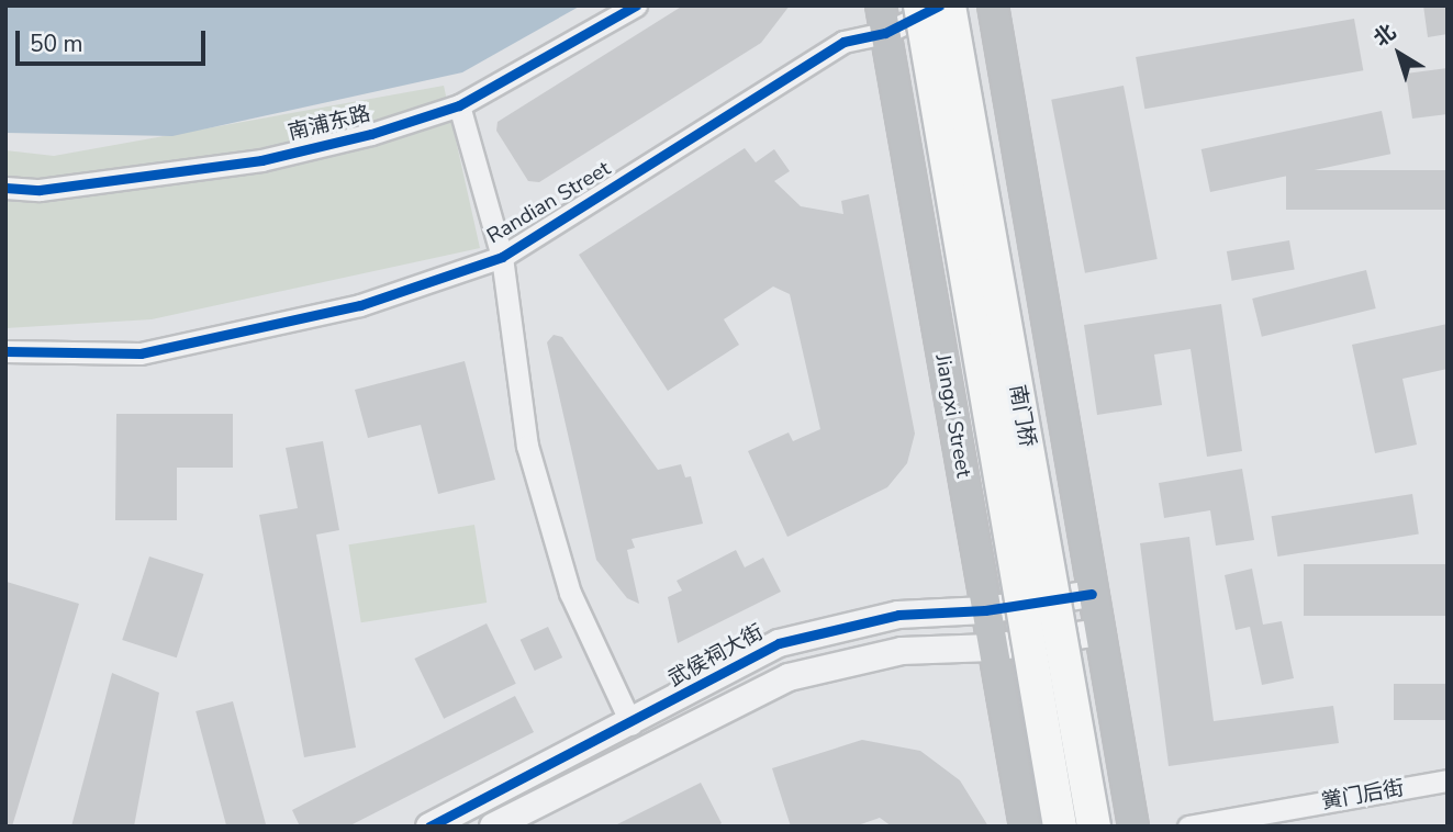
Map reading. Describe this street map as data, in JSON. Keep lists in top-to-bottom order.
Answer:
{
  "streets": {
    "main road": ["Jiangxi Street", "南门桥"],
    "street": [
      "南浦东路",
      "Randian Street",
      "武侯祠大街",
      "黉门后街"
    ]
  },
  "crossings": [
    ["Randian Street", "Jiangxi Street"],
    ["Jiangxi Street", "武侯祠大街"]
  ],
  "scale_bar": "50 m",
  "north": "top left"
}
